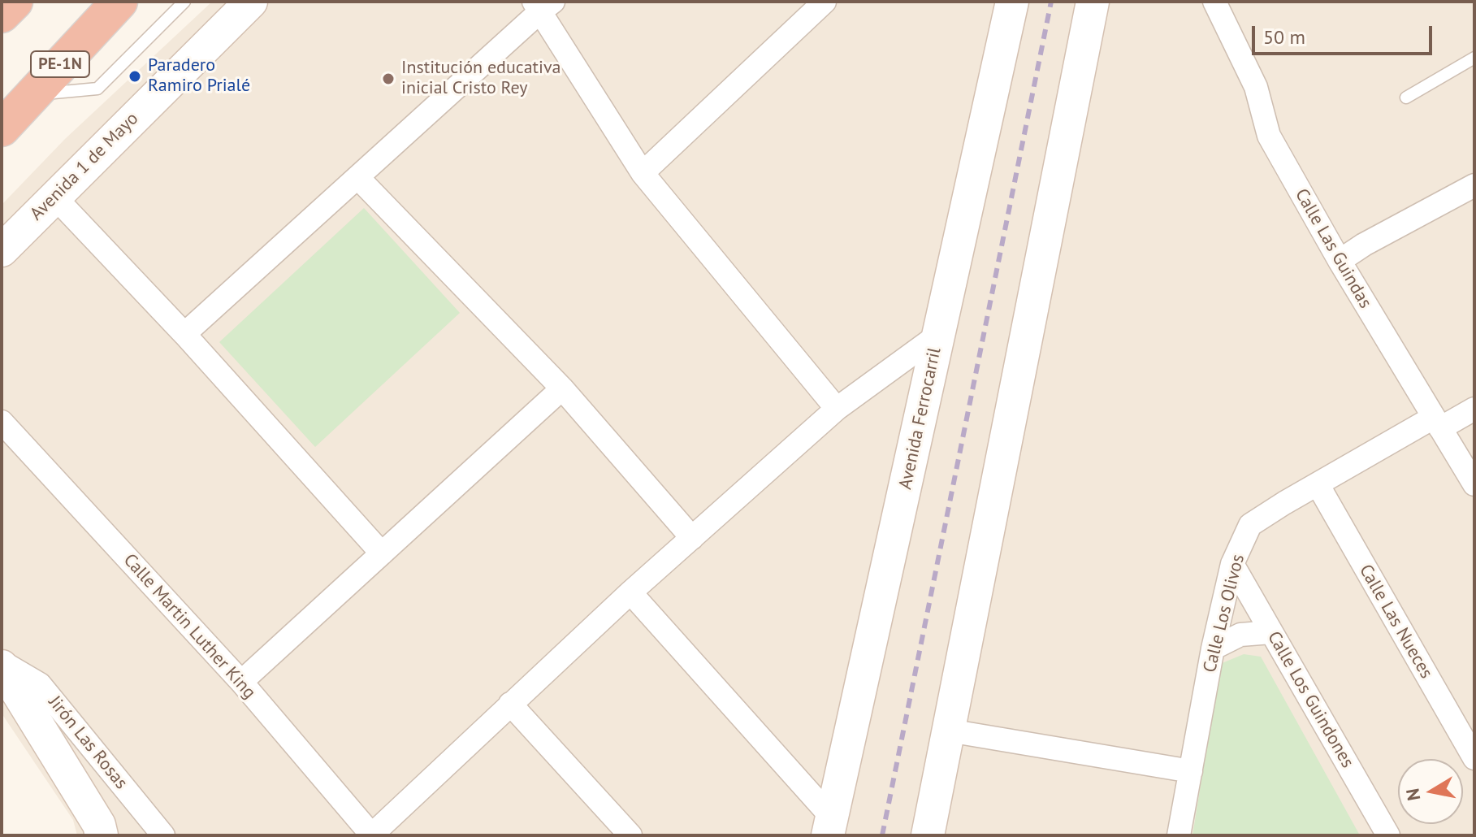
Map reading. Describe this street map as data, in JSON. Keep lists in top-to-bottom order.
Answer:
{
  "streets": {
    "highway": ["PE-1N"],
    "main road": ["Avenida 1 de Mayo", "Avenida Ferrocarril"],
    "street": [
      "Calle Las Guindas",
      "Calle Los Olivos",
      "Calle Las Nueces",
      "Calle Martin Luther King",
      "Calle Los Guindones",
      "Jirón Las Rosas"
    ]
  },
  "crossings": [
    ["Calle Las Guindas", "Calle Los Olivos"],
    ["Calle Los Olivos", "Calle Las Nueces"],
    ["Calle Los Olivos", "Calle Los Guindones"]
  ],
  "places": ["Paradero Ramiro Prialé", "Institución educativa inicial Cristo Rey"],
  "scale_bar": "50 m",
  "north": "left"
}
